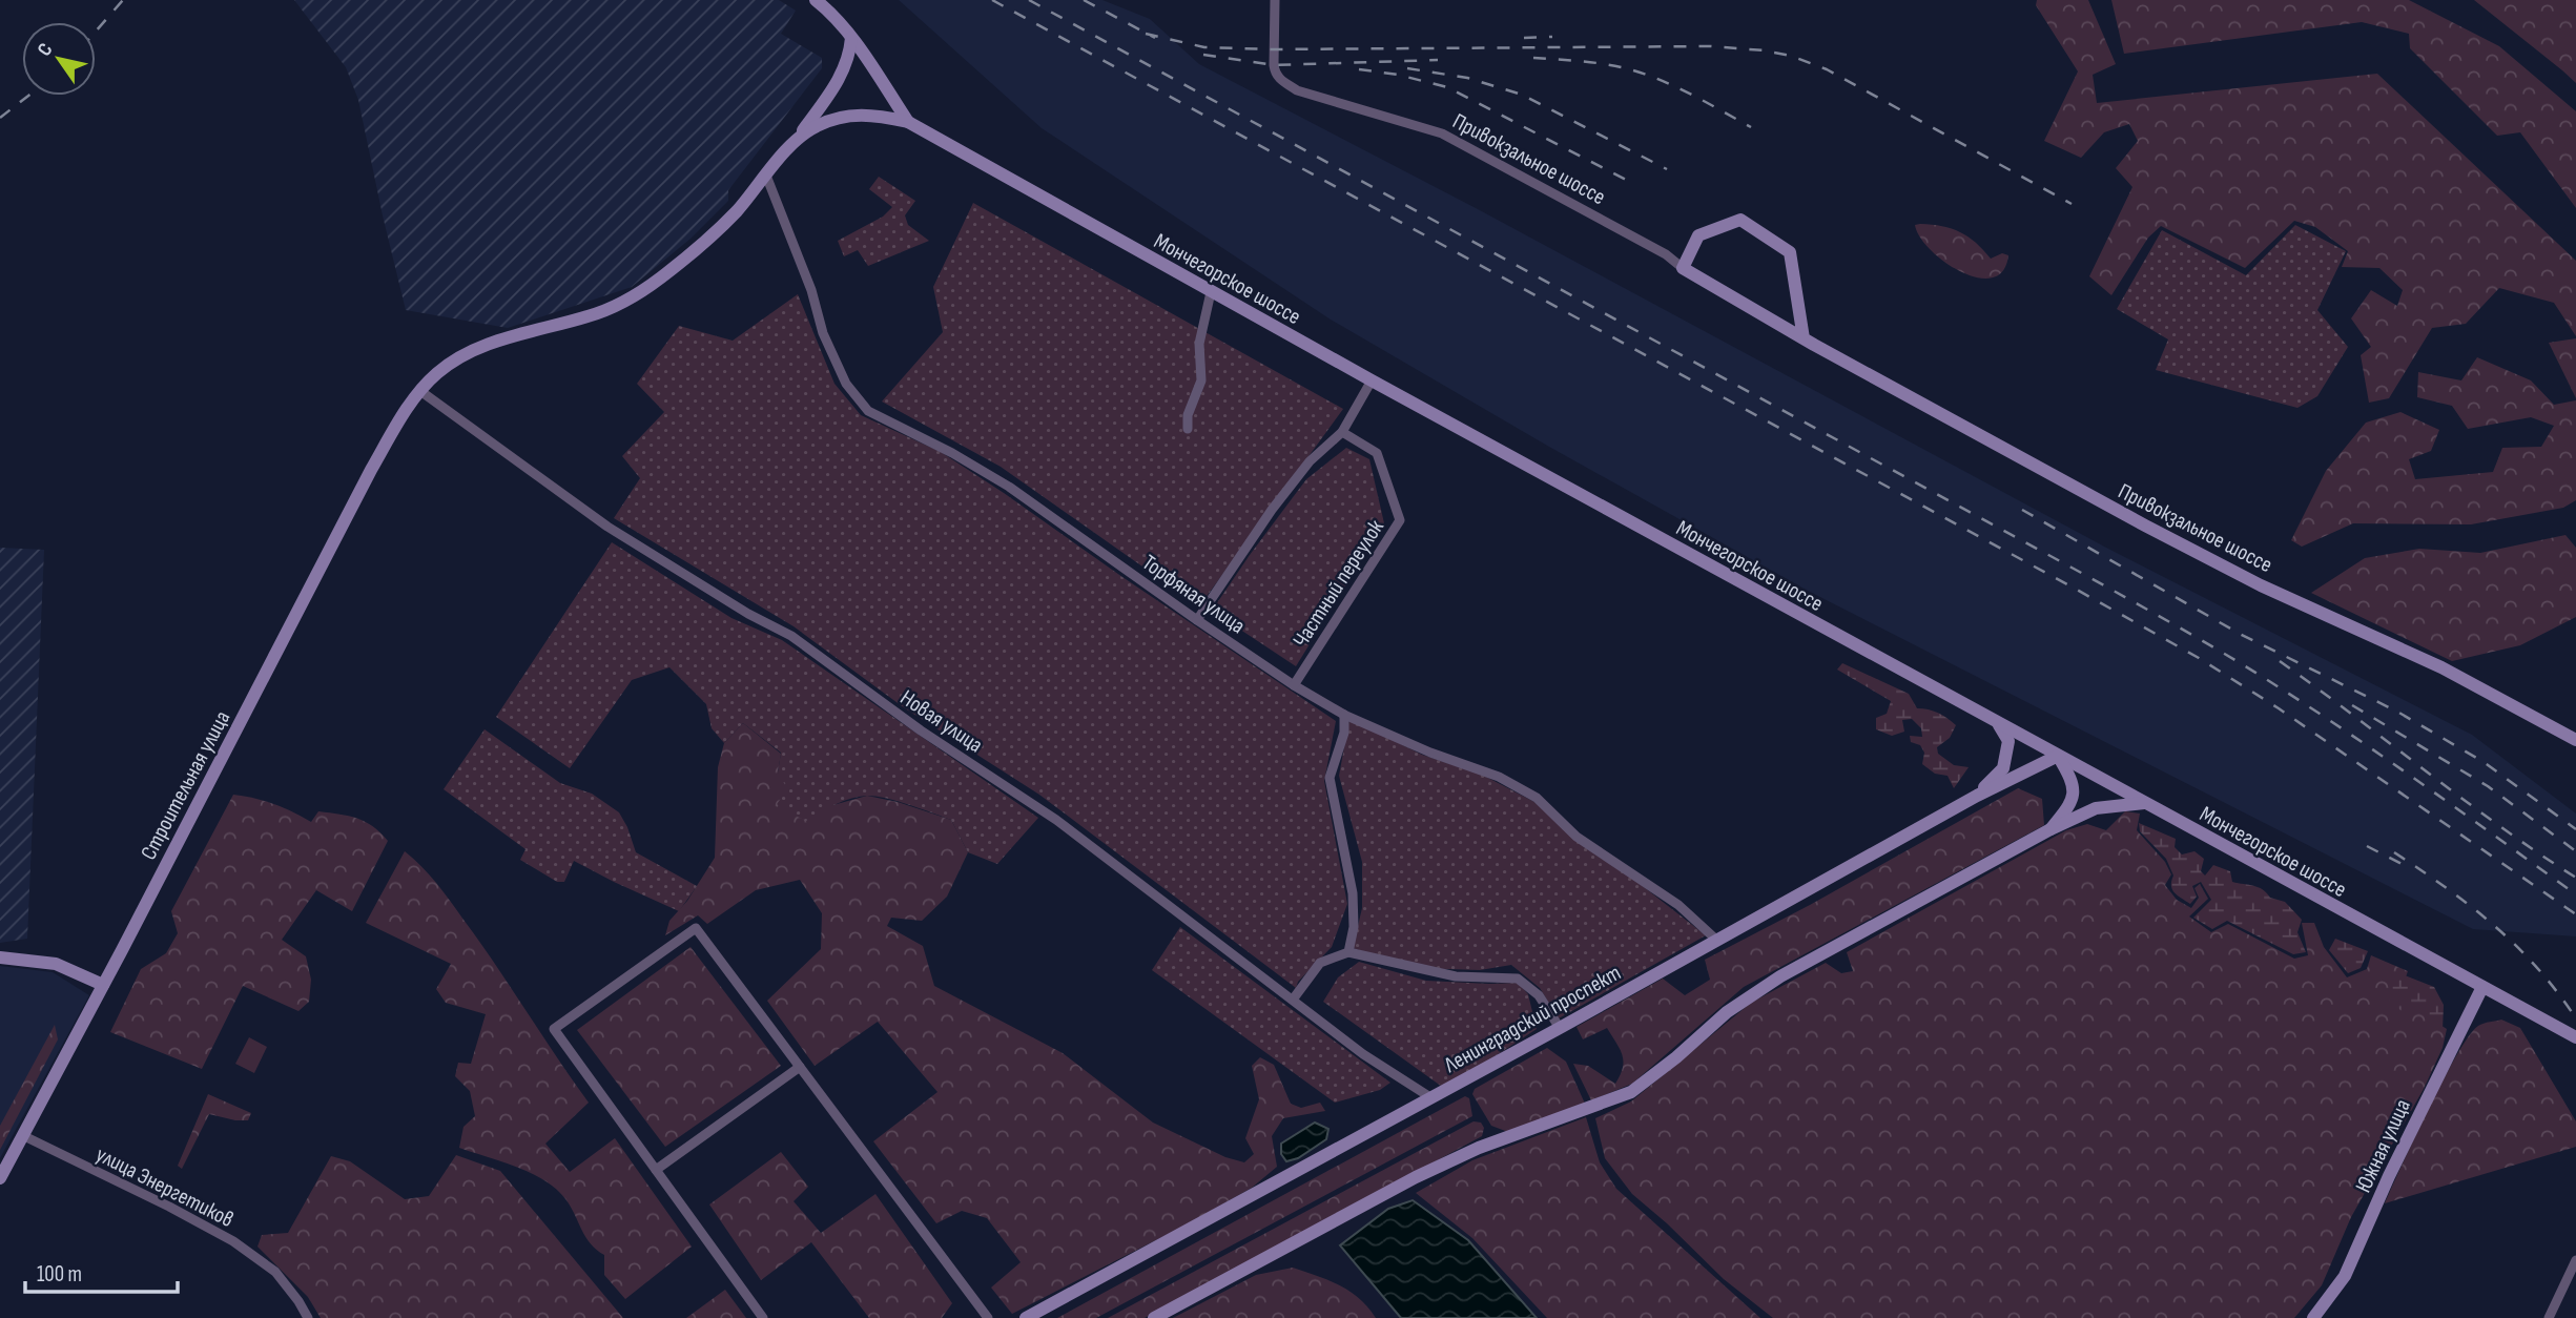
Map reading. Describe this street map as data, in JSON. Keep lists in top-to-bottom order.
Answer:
{
  "streets": {
    "street": [
      "Привокзальное шоссе",
      "Мончегорское шоссе",
      "Частный переулок",
      "Торфяная улица",
      "Новая улица",
      "Строительная улица",
      "Ленинградский проспект",
      "Южная улица",
      "улица Энергетиков"
    ]
  },
  "crossings": [
    ["Мончегорское шоссе", "Ленинградский проспект"],
    ["Мончегорское шоссе", "Южная улица"],
    ["Частный переулок", "Торфяная улица"],
    ["Торфяная улица", "Строительная улица"],
    ["Торфяная улица", "Ленинградский проспект"],
    ["Новая улица", "Строительная улица"],
    ["Новая улица", "Ленинградский проспект"],
    ["Строительная улица", "улица Энергетиков"]
  ],
  "scale_bar": "100 m",
  "north": "top left"
}
